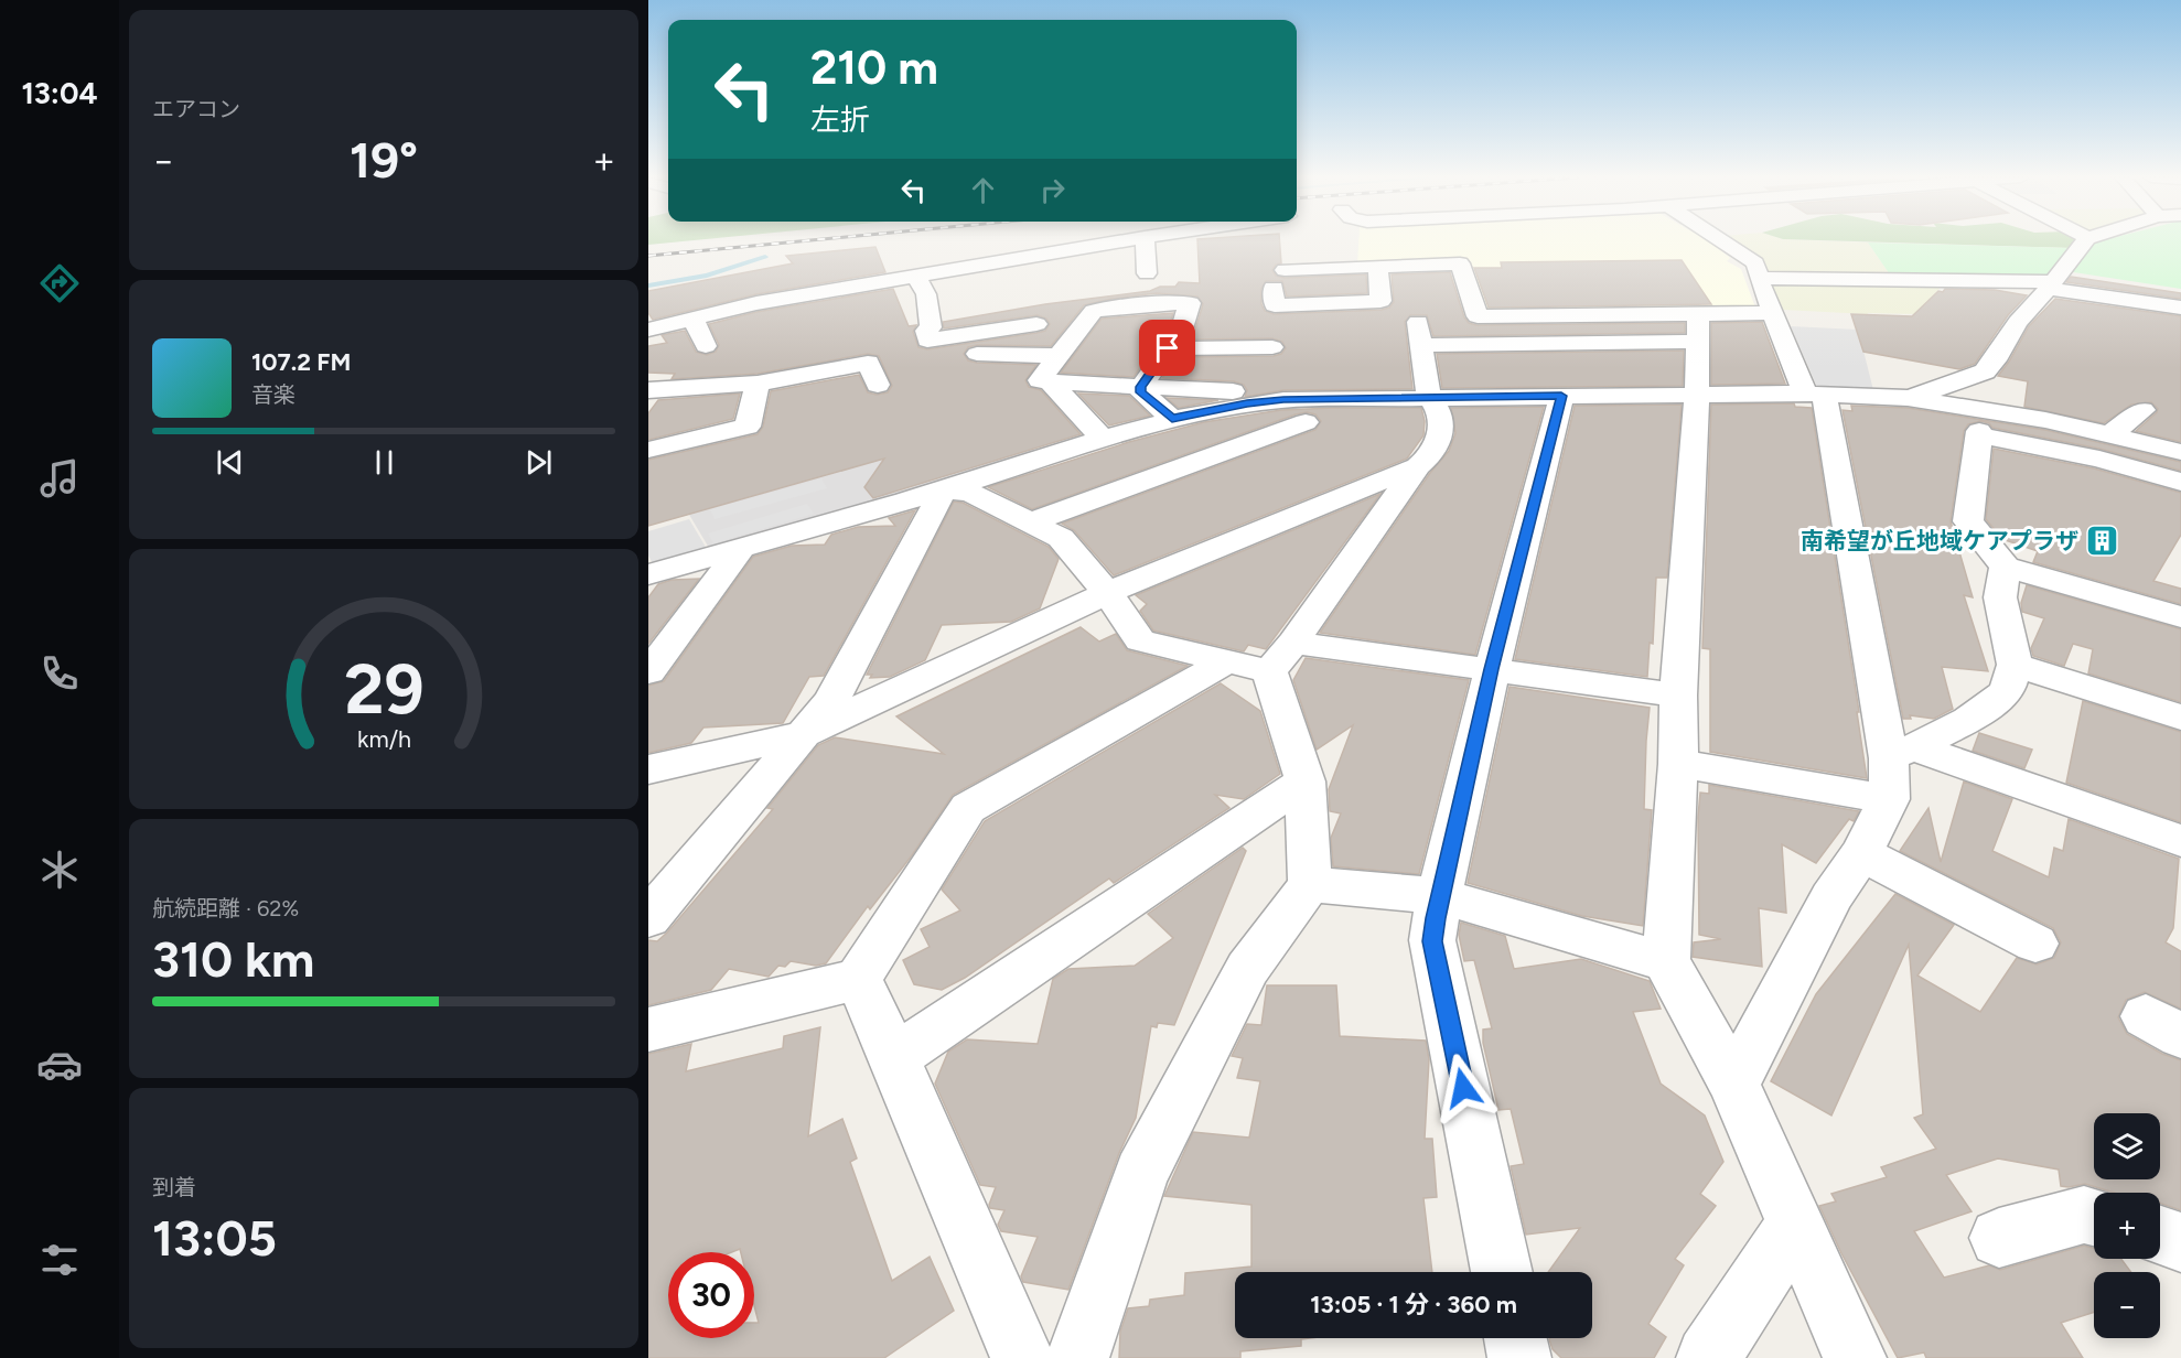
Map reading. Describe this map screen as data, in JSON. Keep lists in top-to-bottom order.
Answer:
{
  "places": {
    "building": ["南希望が丘地域ケアプラザ"]
  },
  "page": {
    "tabs": "13:04",
    "tile": [
      "エアコン",
      ["航続距離 · 62%", "310 km"],
      ["到着", "13:05"]
    ],
    "turn": ["210 m", "左折"],
    "heat": ["−", "19°", "+"],
    "song": ["107.2 FM", "音楽"],
    "map_buttons": ["+", "−"],
    "limit": "30",
    "trip": "13:05 · 1 分 · 360 m",
    "gauge": ["29", "km/h"]
  }
}
